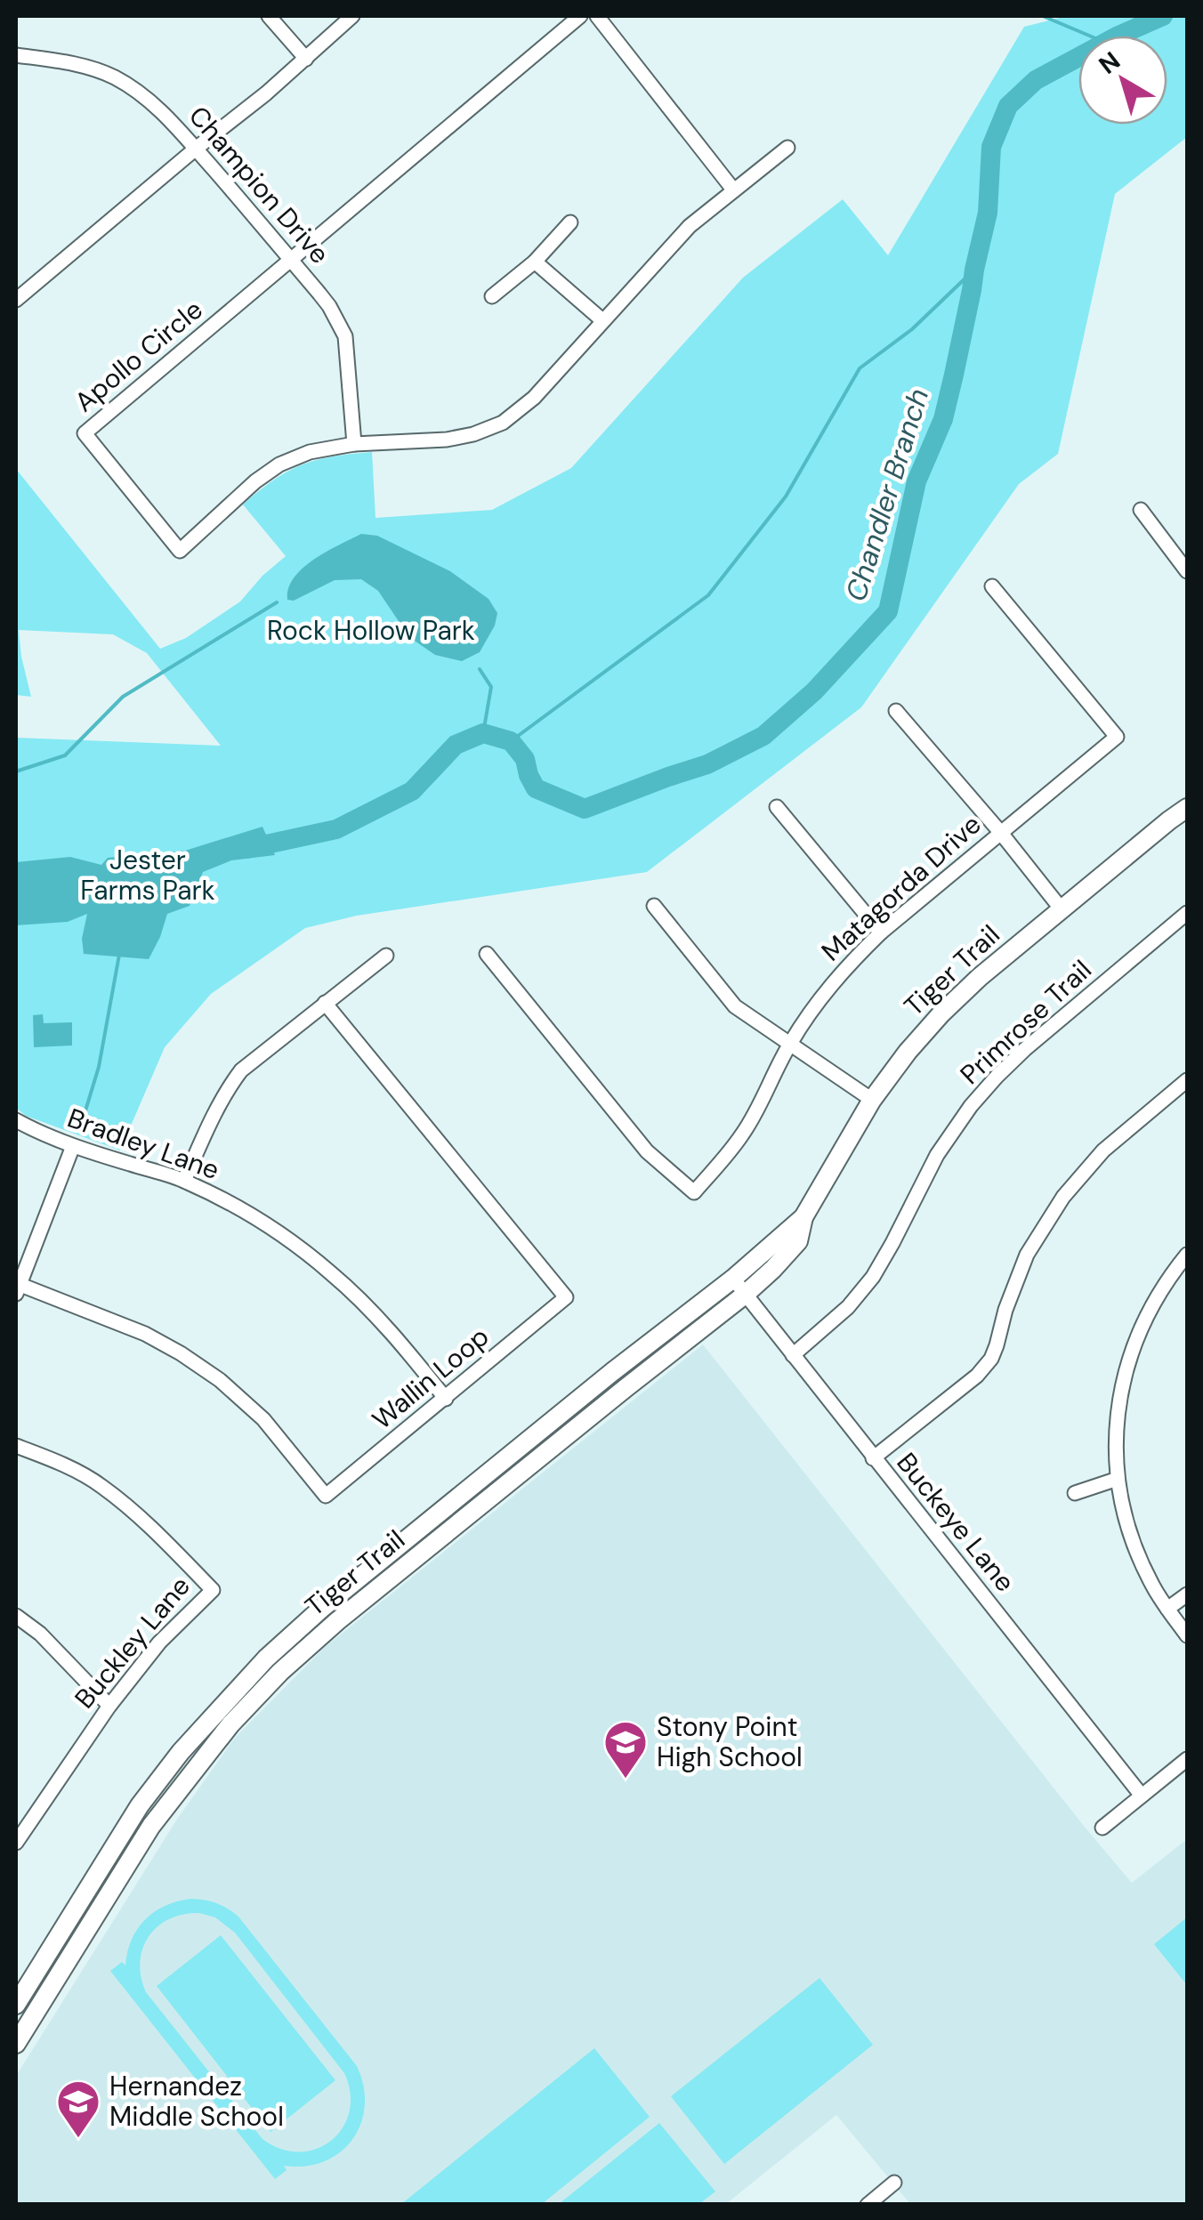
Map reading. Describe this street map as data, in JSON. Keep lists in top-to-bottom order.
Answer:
{
  "streets": {
    "street": [
      "Champion Drive",
      "Apollo Circle",
      "Matagorda Drive",
      "Tiger Trail",
      "Primrose Trail",
      "Bradley Lane",
      "Wallin Loop",
      "Buckeye Lane",
      "Buckley Lane"
    ]
  },
  "crossings": [
    ["Champion Drive", "Apollo Circle"],
    ["Tiger Trail", "Buckeye Lane"],
    ["Primrose Trail", "Buckeye Lane"],
    ["Bradley Lane", "Wallin Loop"]
  ],
  "water": ["Chandler Branch"],
  "parks": ["Rock Hollow Park", "Jester Farms Park"],
  "places": {
    "school or university": ["Stony Point High School", "Hernandez Middle School"]
  },
  "north": "top left"
}
